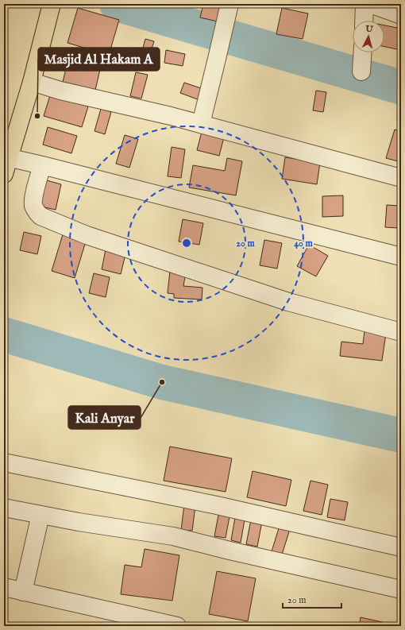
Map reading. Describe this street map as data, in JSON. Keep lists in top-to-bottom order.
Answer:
{
  "places": ["Masjid Al Hakam A", "Kali Anyar"],
  "scale_bar": "20 m",
  "north": "top",
  "rings": ["20 m", "40 m"]
}
